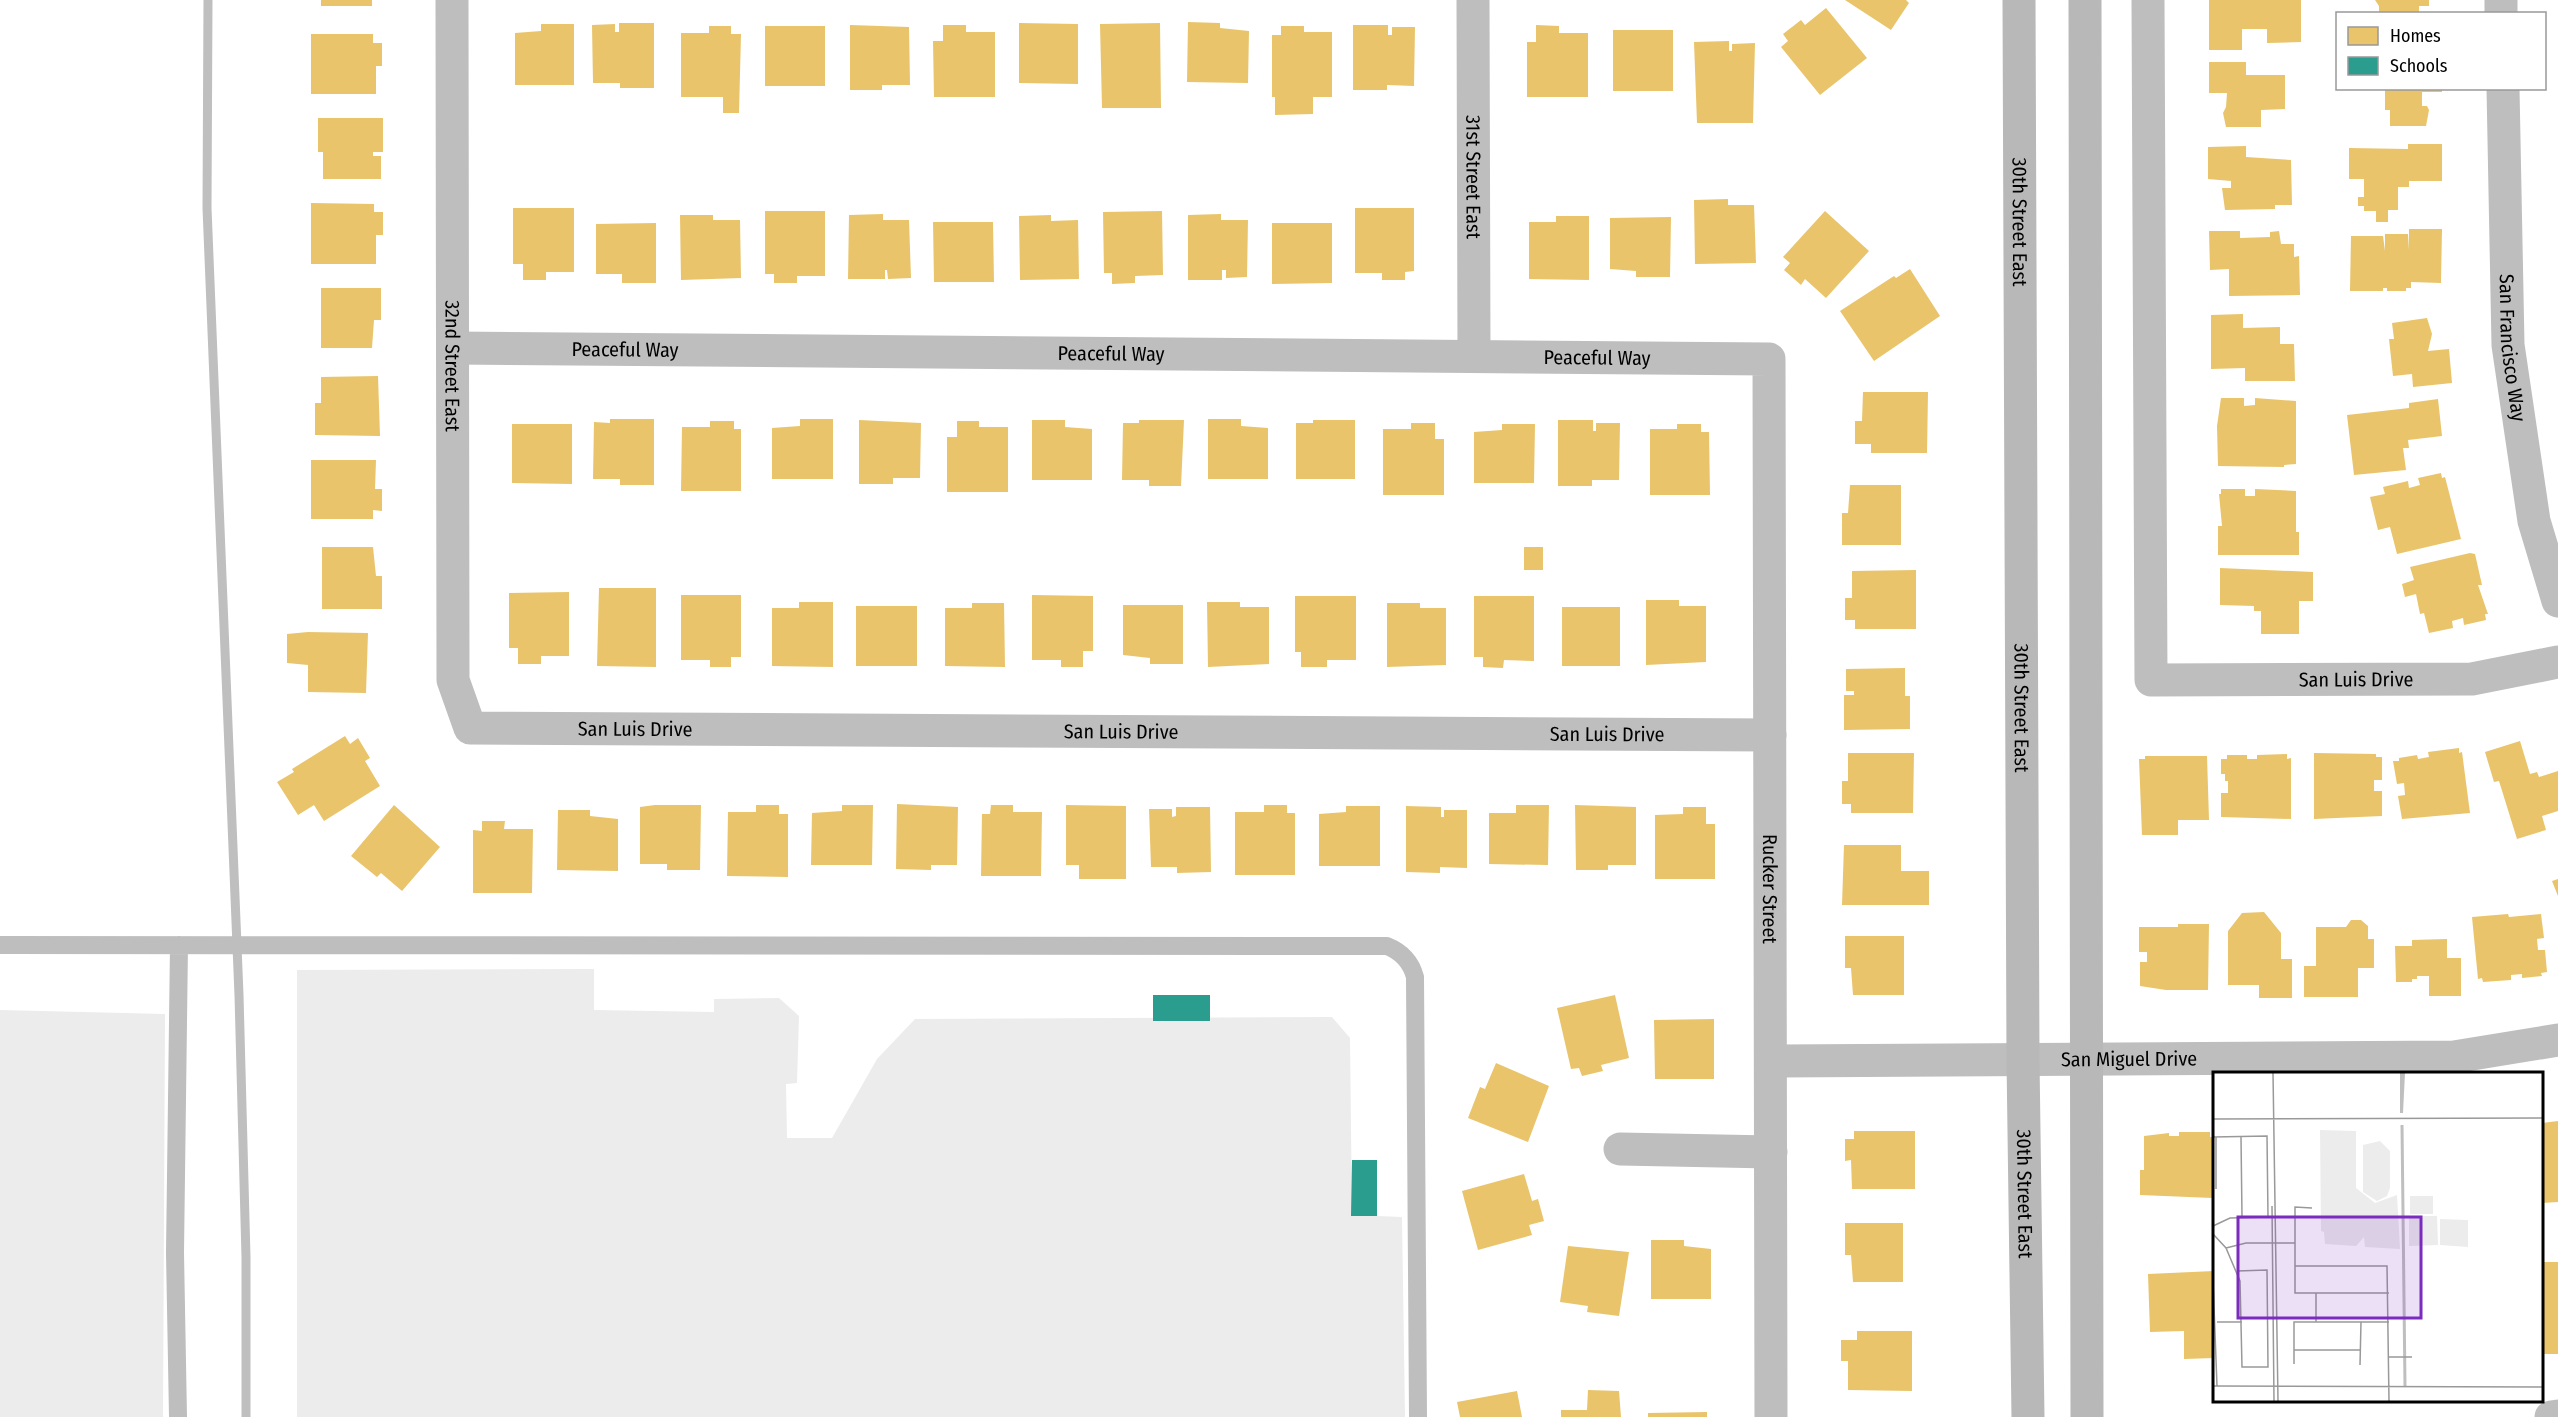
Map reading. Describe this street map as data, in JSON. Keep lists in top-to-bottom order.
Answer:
{
  "streets": {
    "main road": ["30th Street East"],
    "street": [
      "31st Street East",
      "San Francisco Way",
      "Peaceful Way",
      "32nd Street East",
      "San Luis Drive",
      "Rucker Street",
      "San Miguel Drive"
    ]
  },
  "crossings": [
    ["31st Street East", "Peaceful Way"],
    ["30th Street East", "San Miguel Drive"],
    ["Peaceful Way", "32nd Street East"],
    ["Peaceful Way", "Rucker Street"],
    ["32nd Street East", "San Luis Drive"],
    ["San Luis Drive", "Rucker Street"],
    ["Rucker Street", "San Miguel Drive"]
  ],
  "legend": ["Homes", "Schools"]
}
